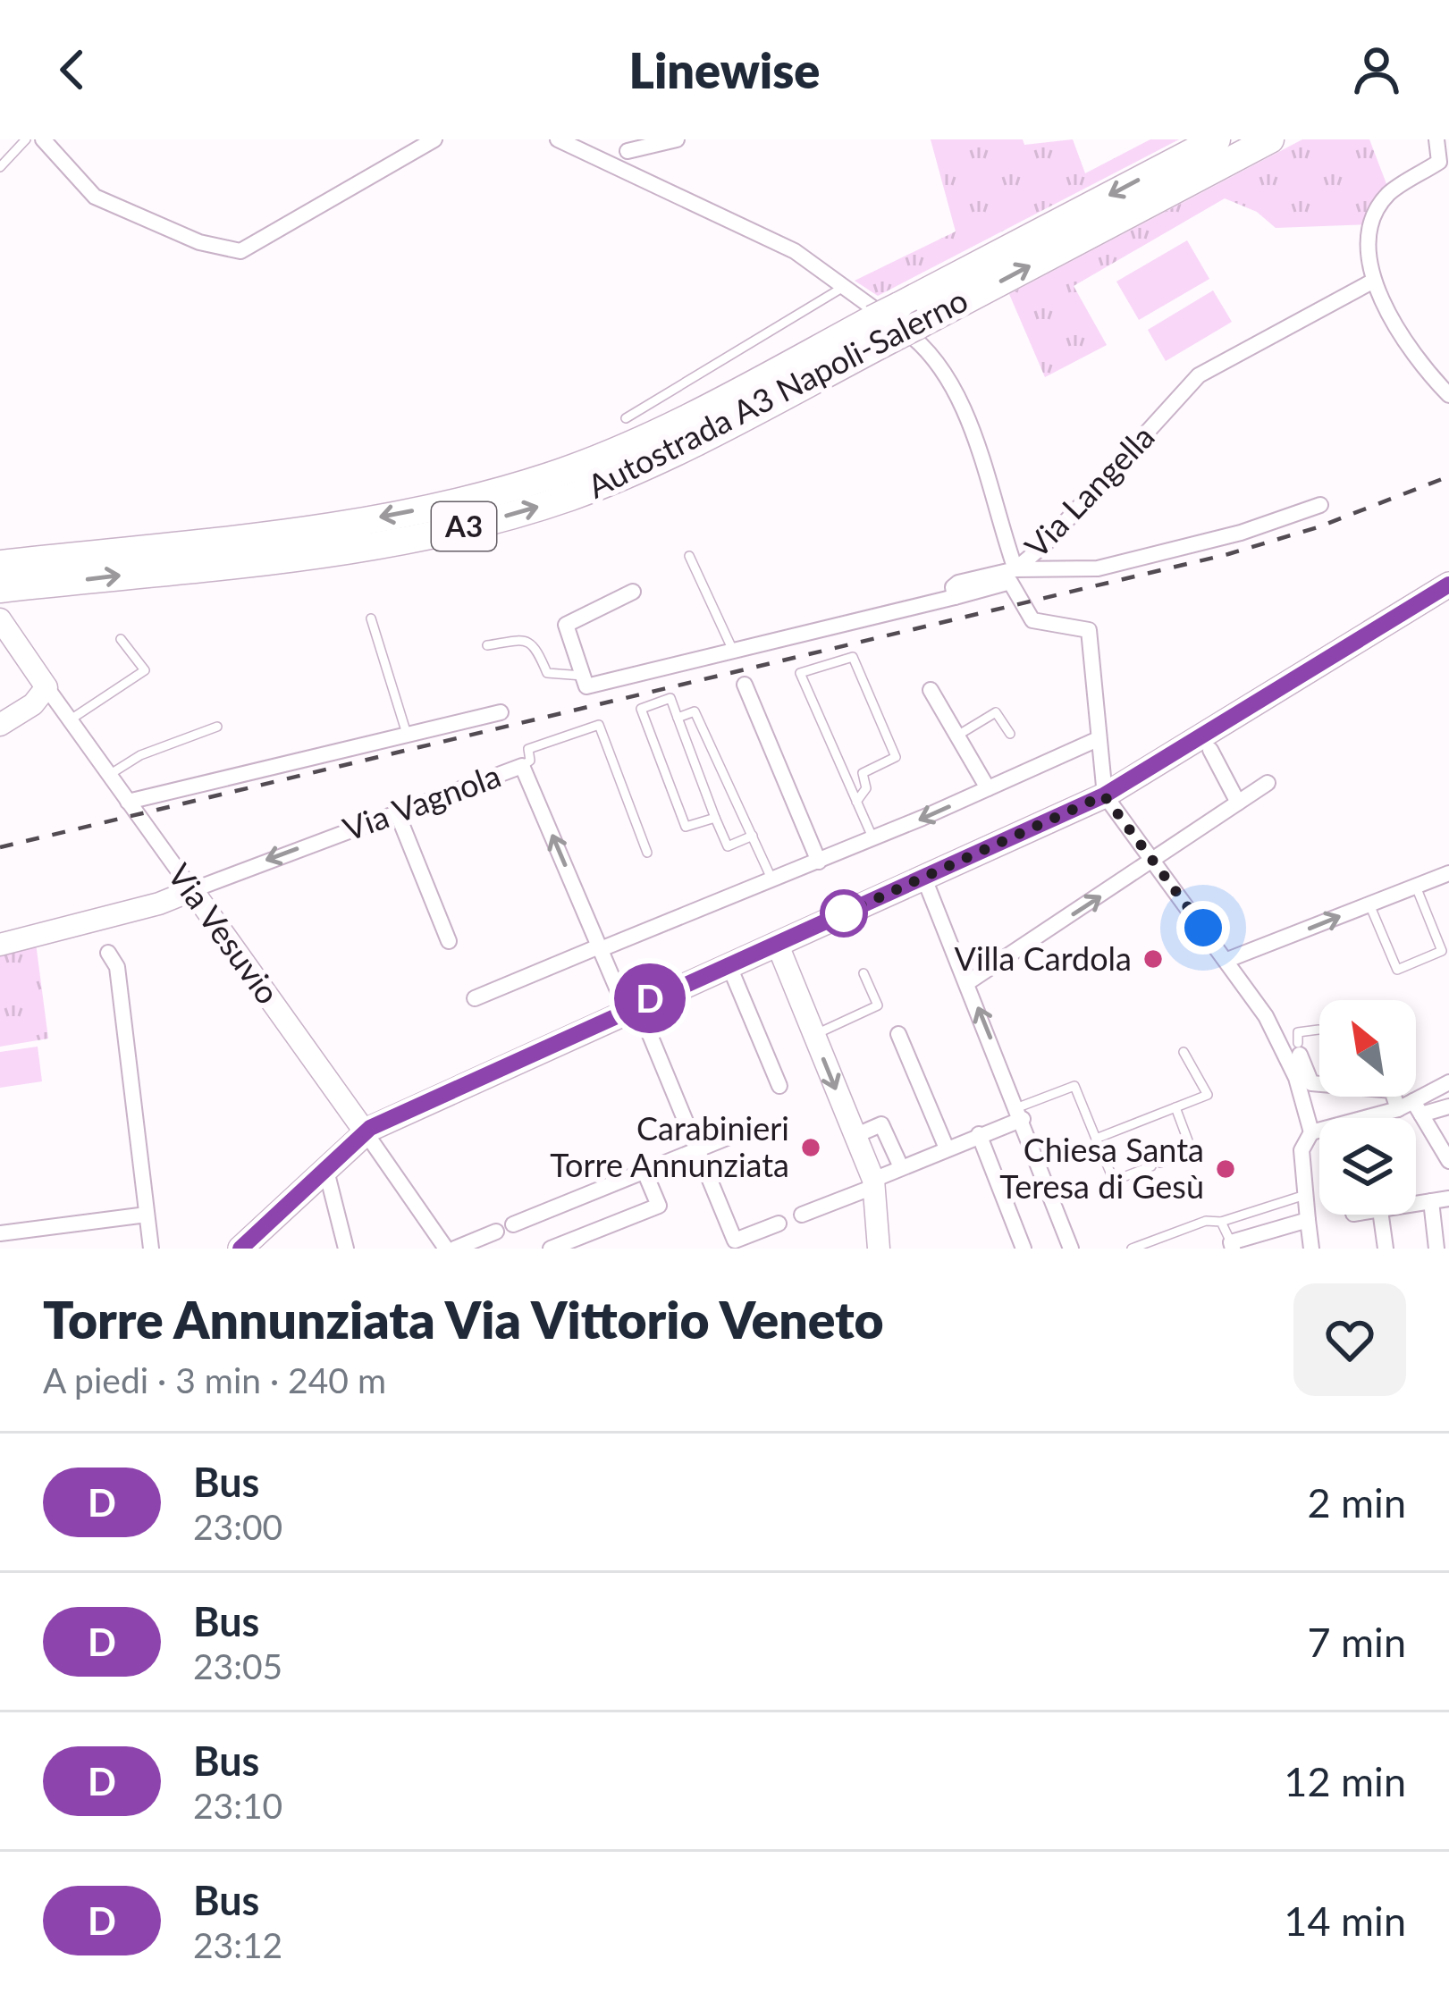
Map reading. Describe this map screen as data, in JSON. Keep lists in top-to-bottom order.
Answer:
{
  "streets": {
    "highway": ["Autostrada A3 Napoli-Salerno", "A3"],
    "street": ["Via Langella", "Via Vagnola", "Via Vesuvio"]
  },
  "crossings": [
    ["Via Vagnola", "Via Vesuvio"]
  ],
  "places": ["Villa Cardola", "Carabinieri Torre Annunziata", "Chiesa Santa Teresa di Gesù"],
  "lines": ["bus line D"],
  "north": "top left",
  "page": {
    "header": "Linewise",
    "on_map": "D",
    "heading": ["Torre Annunziata Via Vittorio Veneto", "A piedi · 3 min · 240 m"],
    "list": [
      {
        "mark": "D",
        "name": "Bus",
        "note": "23:00",
        "value": "2 min"
      },
      {
        "mark": "D",
        "name": "Bus",
        "note": "23:05",
        "value": "7 min"
      },
      {
        "mark": "D",
        "name": "Bus",
        "note": "23:10",
        "value": "12 min"
      },
      {
        "mark": "D",
        "name": "Bus",
        "note": "23:12",
        "value": "14 min"
      }
    ]
  }
}
